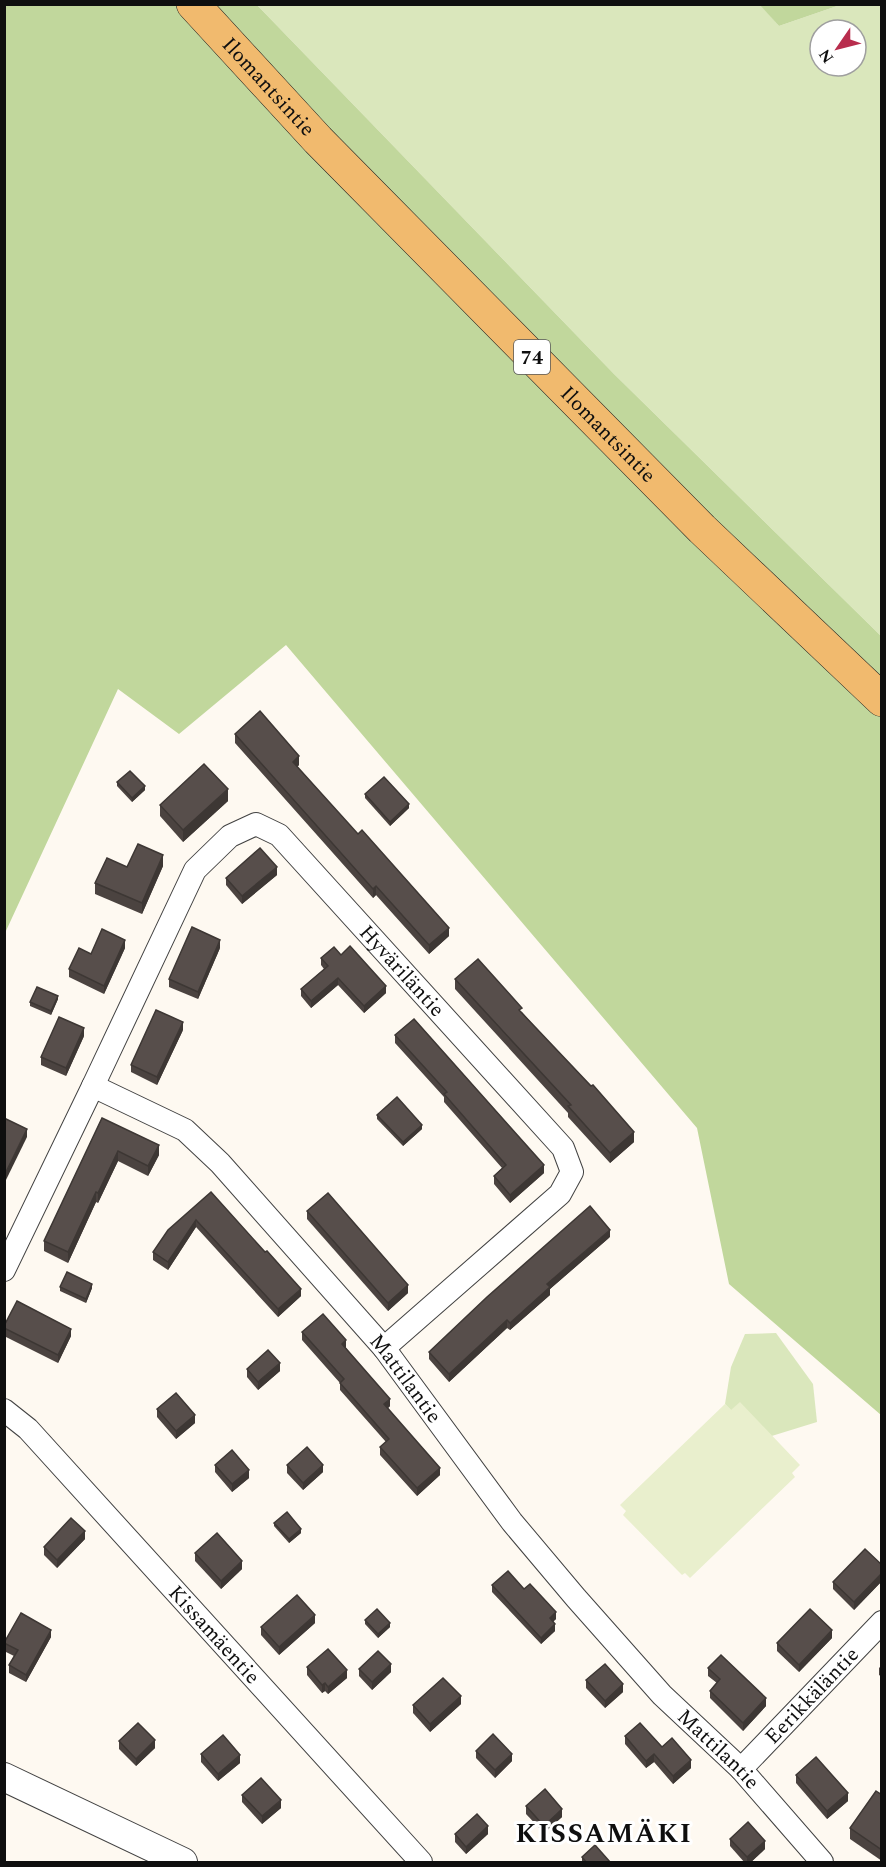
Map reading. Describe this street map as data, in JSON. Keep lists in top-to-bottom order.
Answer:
{
  "streets": {
    "main road": ["Ilomantsintie", "74"],
    "street": [
      "Hyväriläntie",
      "Mattilantie",
      "Kissamäentie",
      "Eerikkäläntie"
    ]
  },
  "crossings": [
    ["Hyväriläntie", "Mattilantie"],
    ["Mattilantie", "Eerikkäläntie"]
  ],
  "districts": ["KISSAMÄKI"],
  "north": "bottom left"
}
